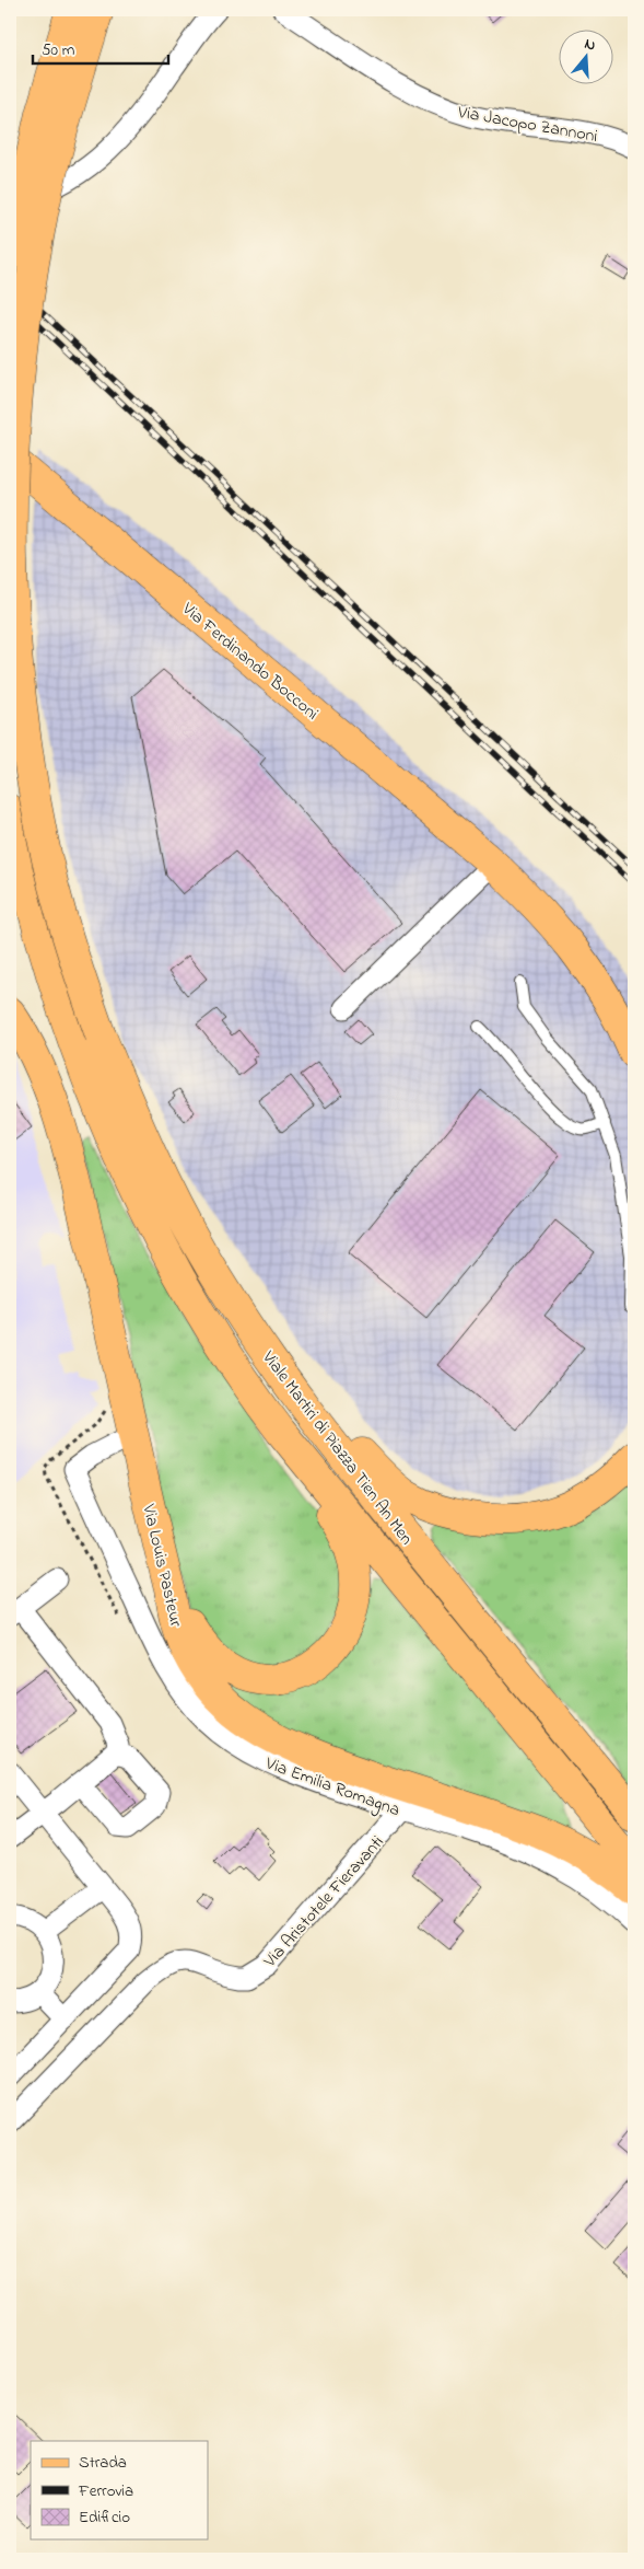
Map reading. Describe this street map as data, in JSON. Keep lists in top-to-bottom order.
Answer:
{
  "streets": {
    "main road": ["Via Ferdinando Bocconi", "Viale Martiri di Piazza Tien An Men", "Via Louis Pasteur"],
    "street": ["Via Jacopo Zannoni", "Via Emilia Romagna", "Via Aristotele Fieravanti"]
  },
  "crossings": [
    ["Via Louis Pasteur", "Via Emilia Romagna"],
    ["Via Emilia Romagna", "Via Aristotele Fieravanti"]
  ],
  "legend": ["Strada", "Ferrovia", "Edificio"],
  "scale_bar": "50 m",
  "north": "top"
}
